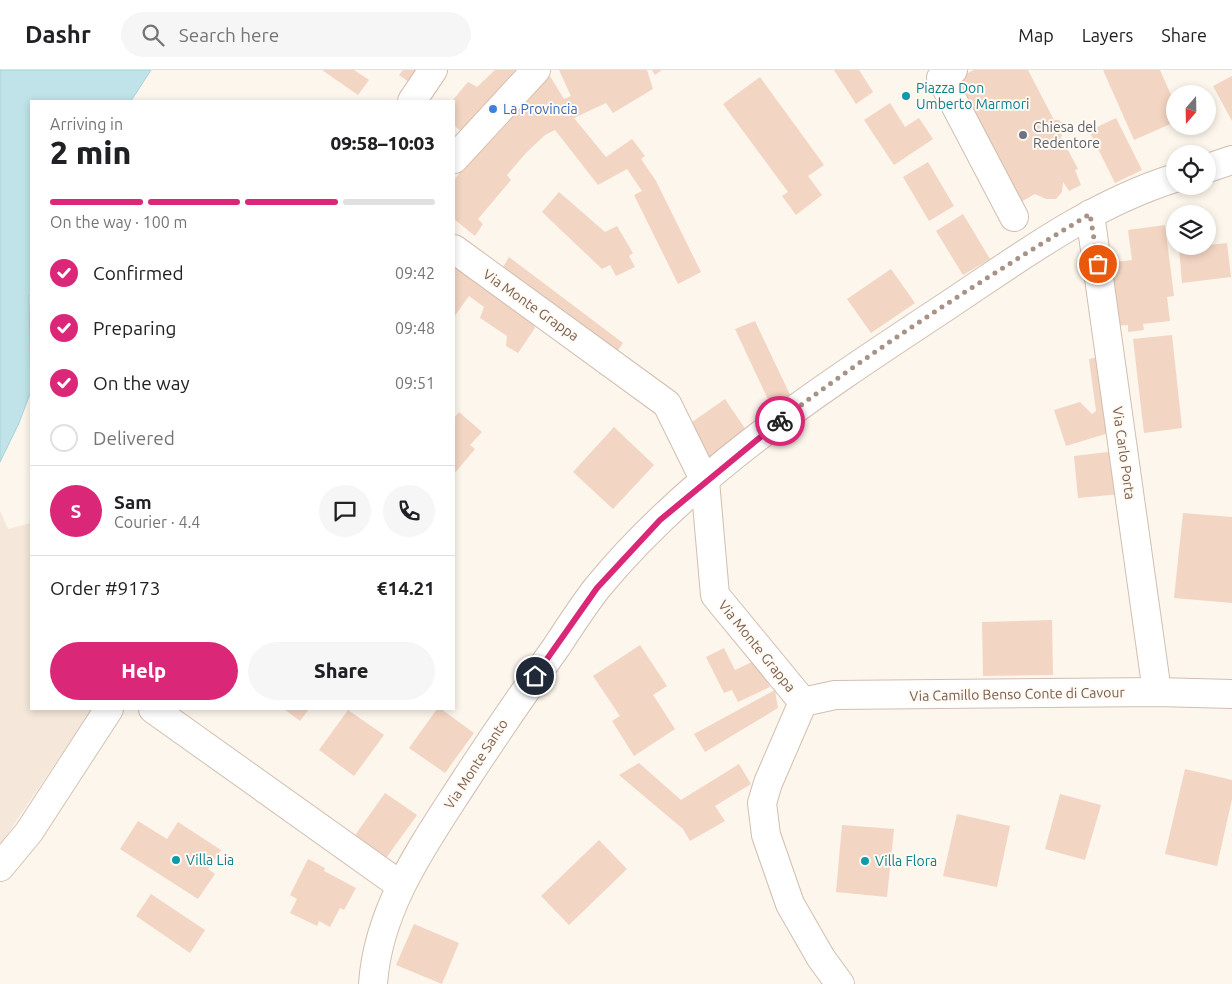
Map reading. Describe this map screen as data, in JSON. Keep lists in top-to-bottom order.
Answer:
{
  "streets": {
    "street": [
      "Via Monte Grappa",
      "Via Carlo Porta",
      "Via Camillo Benso Conte di Cavour",
      "Via Monte Santo"
    ]
  },
  "crossings": [
    ["Via Monte Grappa", "Via Camillo Benso Conte di Cavour"],
    ["Via Monte Grappa", "Via Monte Santo"],
    ["Via Carlo Porta", "Via Camillo Benso Conte di Cavour"],
    ["Via Carlo Porta", "Via Monte Santo"]
  ],
  "places": [
    "Piazza Don Umberto Marmori",
    "La Provincia",
    "Chiesa del Redentore",
    "Villa Lia",
    "Villa Flora"
  ],
  "north": "bottom",
  "page": {
    "header": "Dashr",
    "search": "Search here",
    "nav": ["Map", "Layers", "Share"],
    "heading": ["2 min", "Arriving in", "09:58–10:03"],
    "panel": [
      "Sam",
      "Courier · 4.4",
      "Order #9173",
      "€14.21"
    ],
    "bar": "On the way · 100 m",
    "list": [
      ["Confirmed", "09:42"],
      ["Preparing", "09:48"],
      ["On the way", "09:51"],
      "Delivered"
    ],
    "round": "S",
    "buttons": ["Help", "Share"]
  }
}
